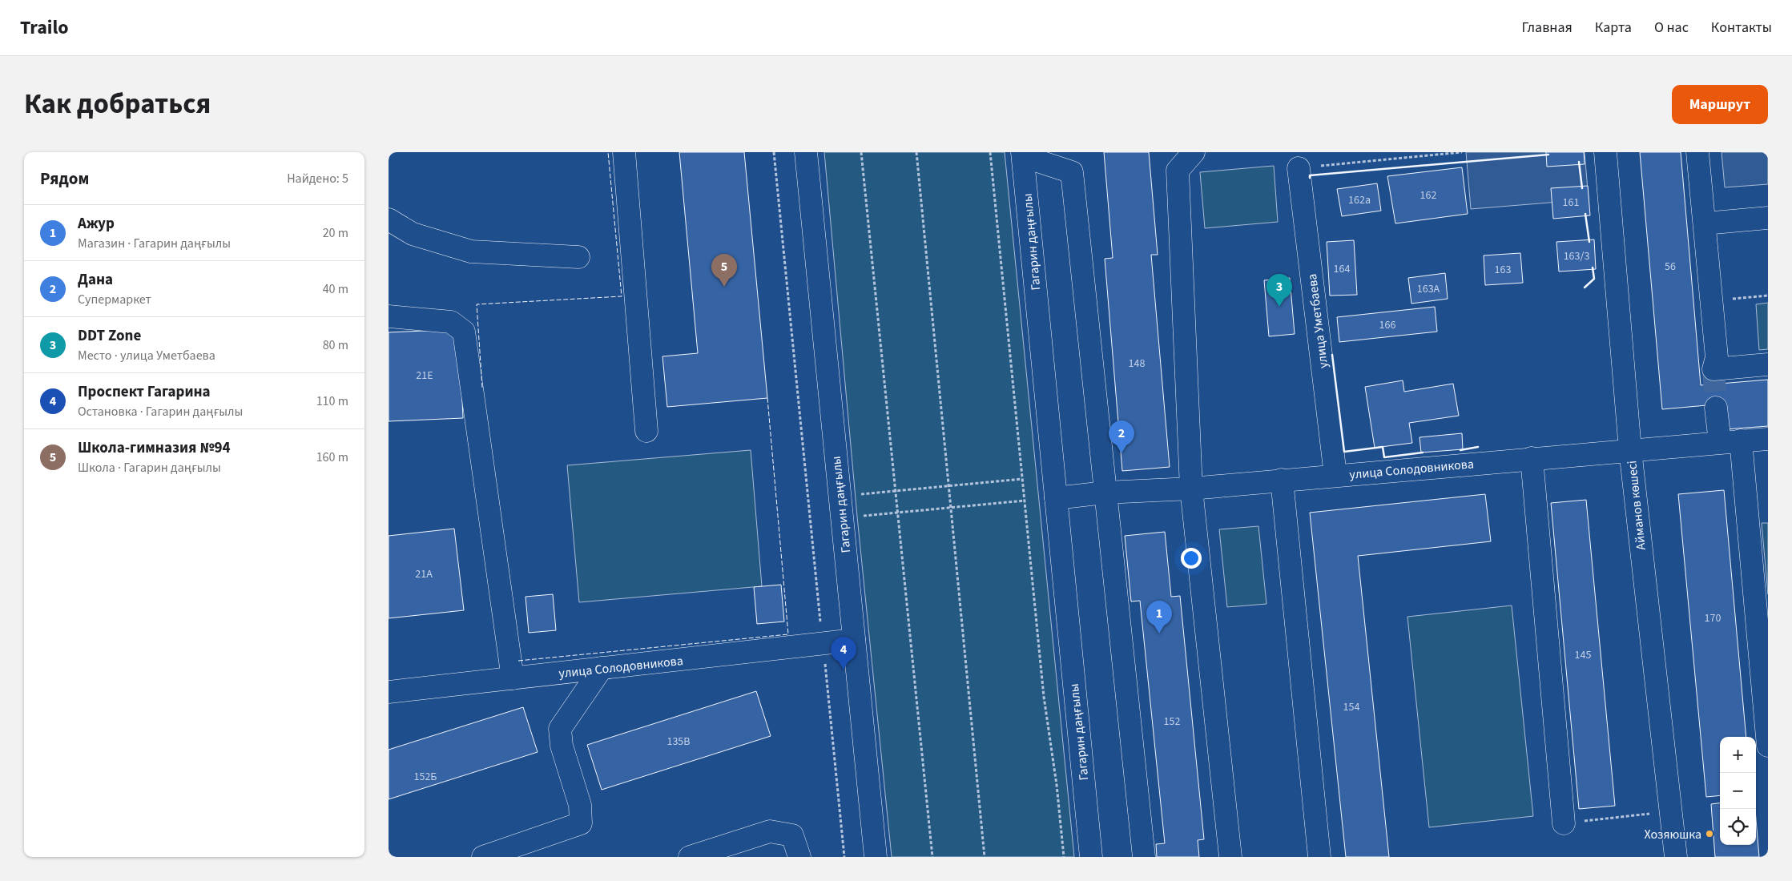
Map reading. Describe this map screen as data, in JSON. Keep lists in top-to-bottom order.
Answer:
{
  "streets": {
    "street": [
      "Гагарин даңғылы",
      "улица Уметбаева",
      "улица Солодовникова",
      "Айманов көшесі"
    ]
  },
  "crossings": [
    ["Гагарин даңғылы", "улица Солодовникова"],
    ["улица Уметбаева", "улица Солодовникова"],
    ["улица Солодовникова", "Айманов көшесі"]
  ],
  "places": ["Хозяюшка"],
  "house_numbers": [
    "162",
    "162а",
    "161",
    "163/3",
    "56",
    "164",
    "163",
    "163А",
    "166",
    "148",
    "21Е",
    "21А",
    "170",
    "145",
    "154",
    "152",
    "135В",
    "152Б"
  ],
  "page": {
    "header": "Trailo",
    "nav": [
      "Главная",
      "Карта",
      "О нас",
      "Контакты"
    ],
    "title": "Как добраться",
    "buttons": "Маршрут",
    "heading": ["Рядом", "Найдено: 5"],
    "list": [
      {
        "mark": "1",
        "name": "Ажур",
        "note": "Магазин · Гагарин даңғылы",
        "value": "20 m"
      },
      {
        "mark": "2",
        "name": "Дана",
        "note": "Супермаркет",
        "value": "40 m"
      },
      {
        "mark": "3",
        "name": "DDT Zone",
        "note": "Место · улица Уметбаева",
        "value": "80 m"
      },
      {
        "mark": "4",
        "name": "Проспект Гагарина",
        "note": "Остановка · Гагарин даңғылы",
        "value": "110 m"
      },
      {
        "mark": "5",
        "name": "Школа-гимназия №94",
        "note": "Школа · Гагарин даңғылы",
        "value": "160 m"
      }
    ],
    "pins": [
      "5",
      "3",
      "2",
      "1",
      "4"
    ],
    "map_buttons": ["+", "−"]
  }
}
